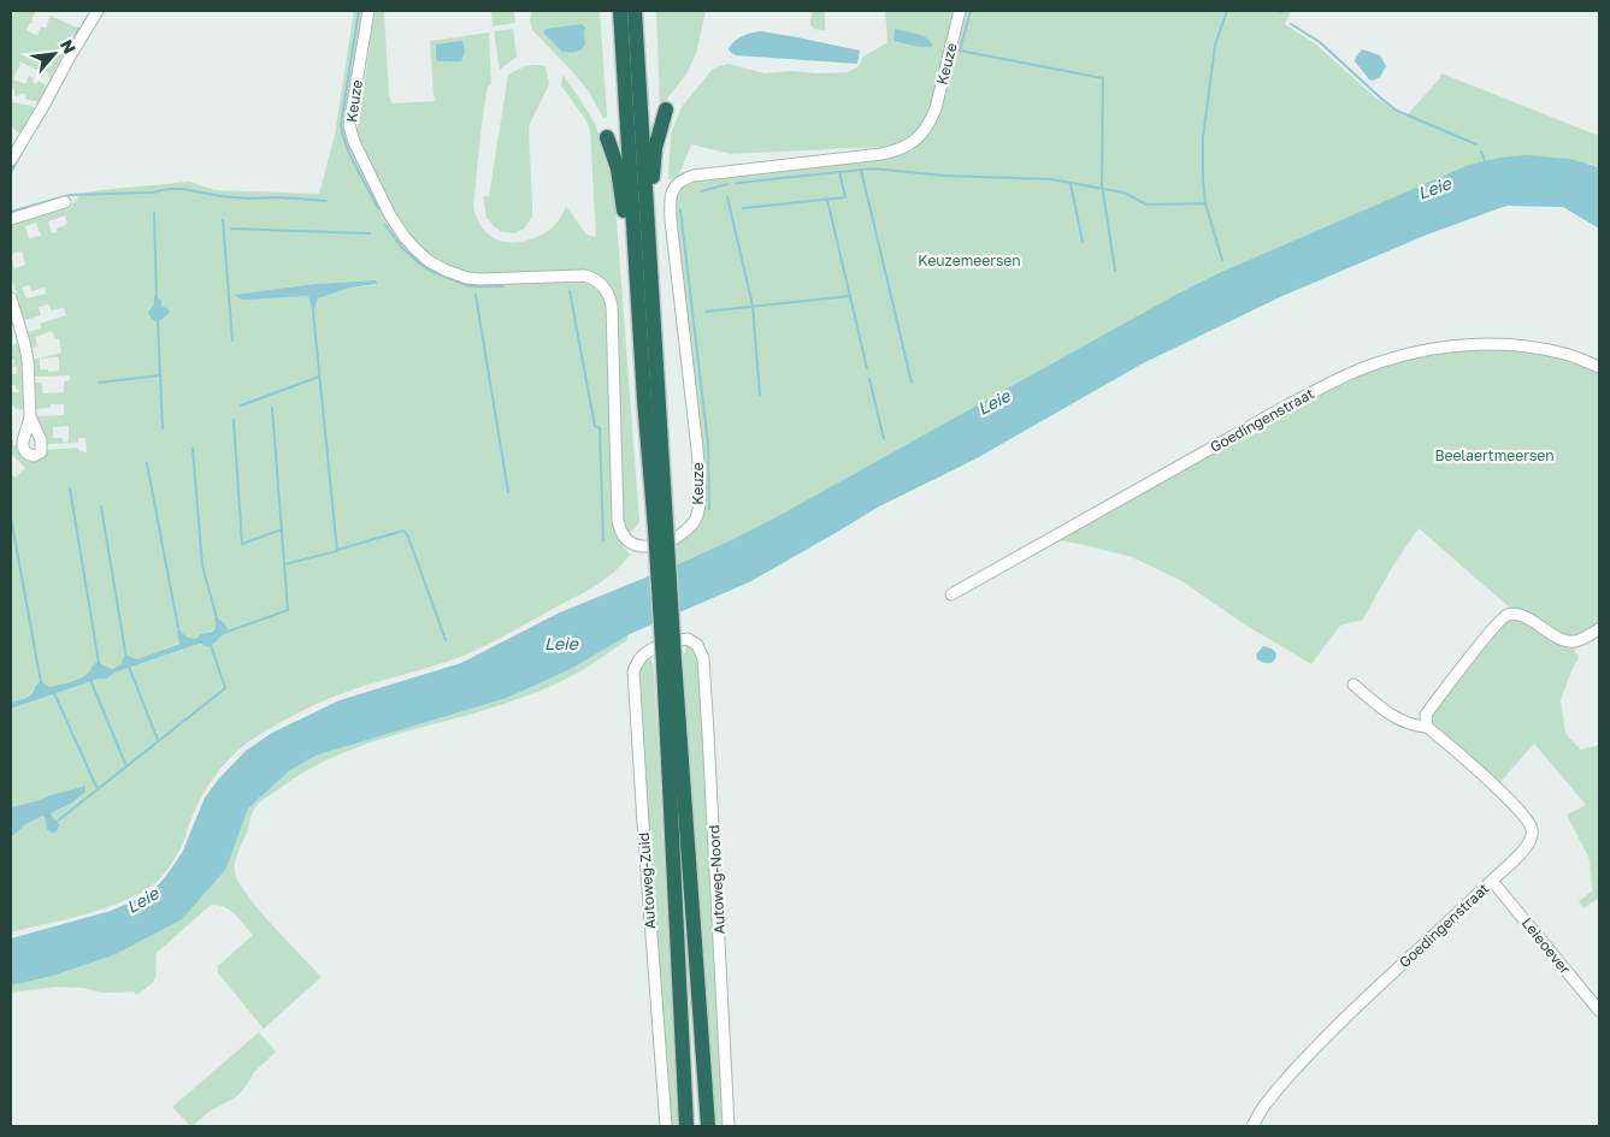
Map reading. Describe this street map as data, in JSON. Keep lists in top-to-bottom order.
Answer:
{
  "streets": {
    "street": [
      "Keuze",
      "Goedingenstraat",
      "Autoweg-Noord",
      "Autoweg-Zuid",
      "Leieoever"
    ]
  },
  "crossings": [
    ["Goedingenstraat", "Leieoever"],
    ["Autoweg-Noord", "Autoweg-Zuid"]
  ],
  "water": ["Leie"],
  "parks": ["Keuzemeersen", "Beelaertmeersen"],
  "north": "top right"
}
